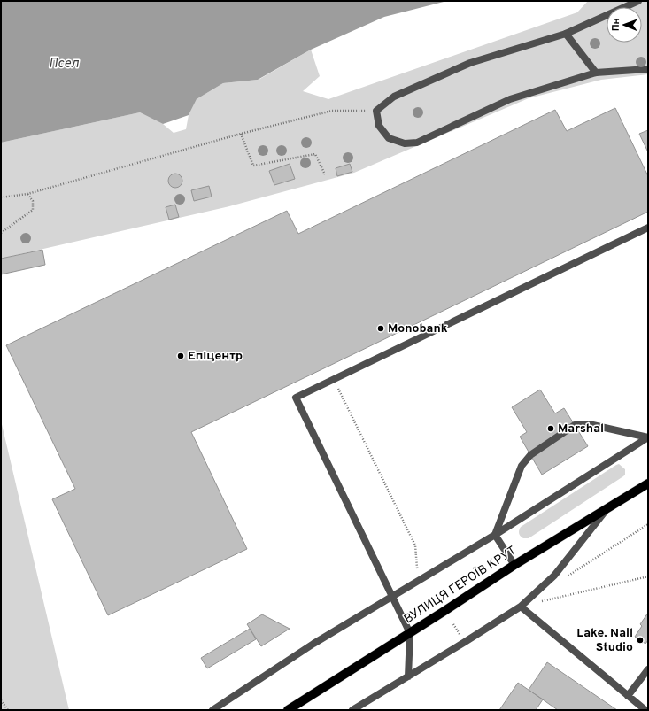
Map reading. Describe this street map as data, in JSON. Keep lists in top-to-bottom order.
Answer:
{
  "streets": {
    "main road": ["ВУЛИЦЯ ГЕРОЇВ КРУТ"]
  },
  "water": ["Псел"],
  "places": [
    "Monobank",
    "Епіцентр",
    "Marshal",
    "Lake. Nail Studio"
  ],
  "north": "left"
}
